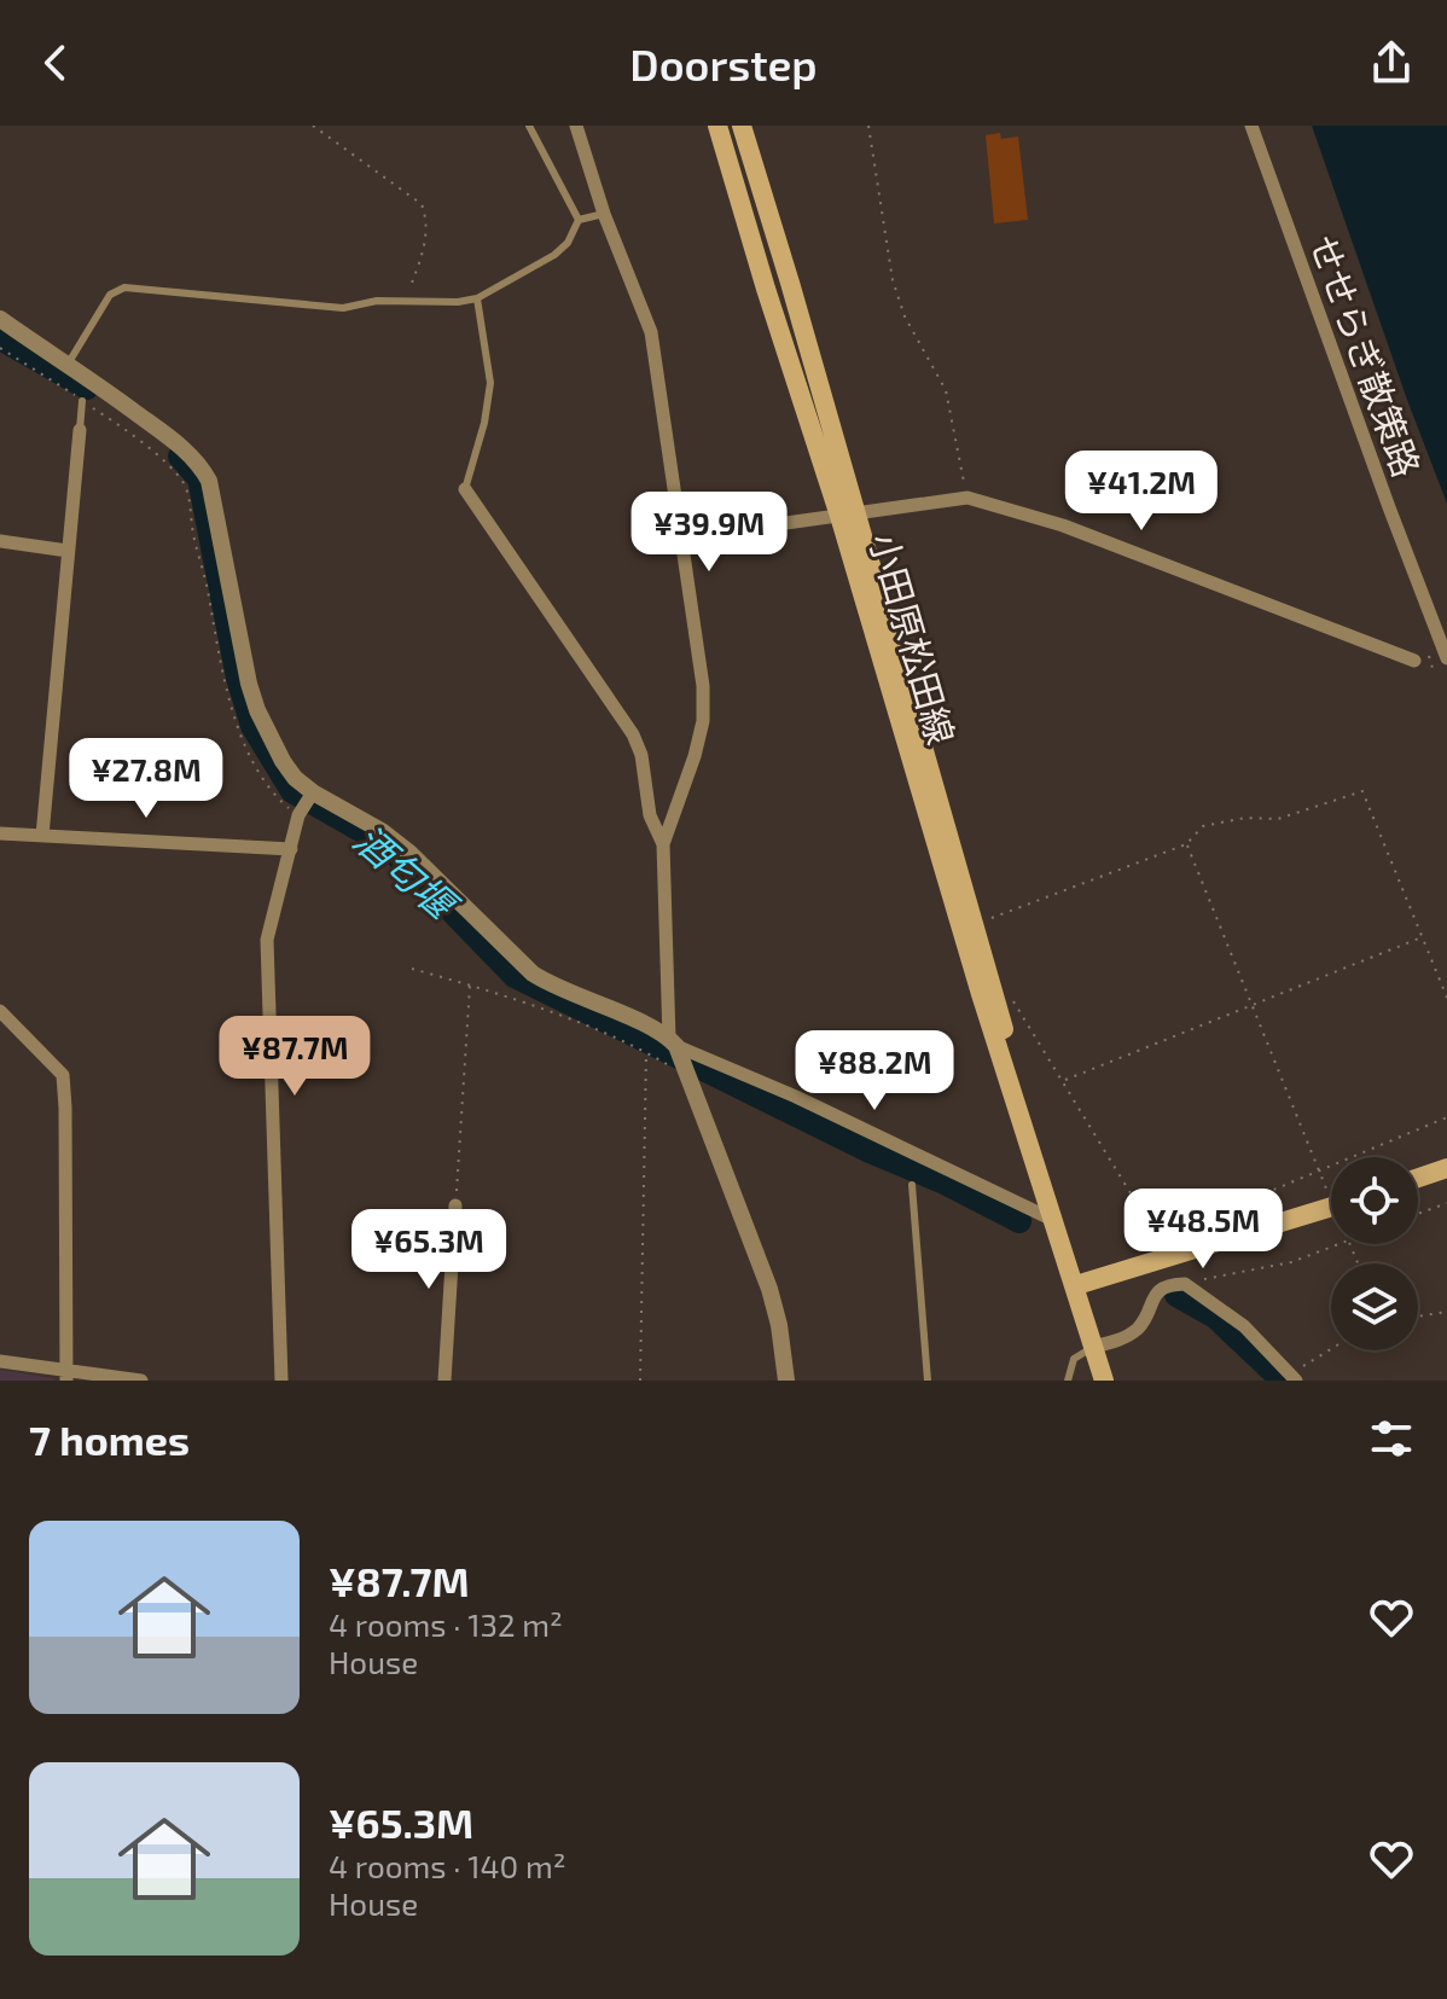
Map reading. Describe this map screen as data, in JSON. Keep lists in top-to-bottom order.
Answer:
{
  "streets": {
    "main road": ["小田原松田線"],
    "street": ["せせらぎ散策路"]
  },
  "water": ["酒匂堰"],
  "page": {
    "header": "Doorstep",
    "price": [
      "¥41.2M",
      "¥39.9M",
      "¥27.8M",
      "¥87.7M",
      "¥88.2M",
      "¥48.5M",
      "¥65.3M"
    ],
    "heading": "7 homes",
    "list": [
      {
        "name": "¥87.7M",
        "note": "4 rooms · 132 m² · House"
      },
      {
        "name": "¥65.3M",
        "note": "4 rooms · 140 m² · House"
      }
    ]
  }
}
